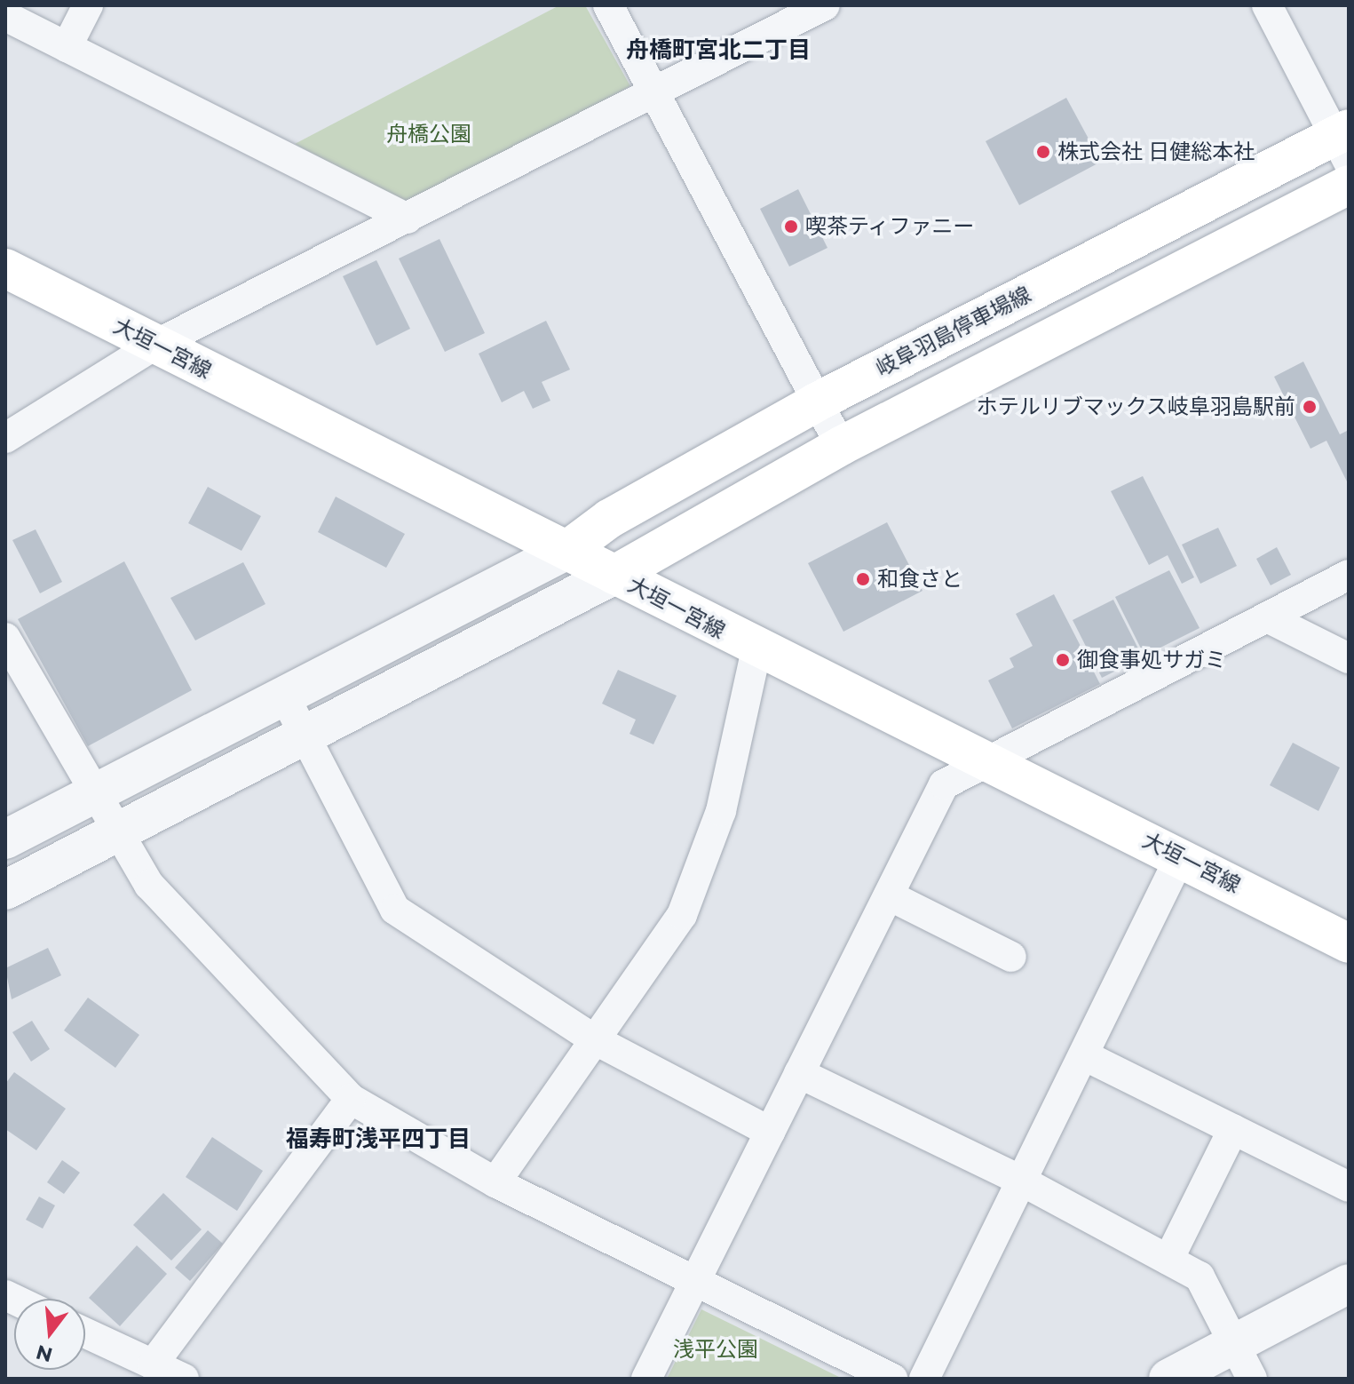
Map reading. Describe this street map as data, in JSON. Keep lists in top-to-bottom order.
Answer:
{
  "streets": {
    "main road": ["岐阜羽島停車場線", "大垣一宮線"]
  },
  "crossings": [
    ["岐阜羽島停車場線", "大垣一宮線"]
  ],
  "districts": ["舟橋町宮北二丁目", "福寿町浅平四丁目"],
  "parks": ["舟橋公園", "浅平公園"],
  "places": [
    "株式会社 日健総本社",
    "喫茶ティファニー",
    "ホテルリブマックス岐阜羽島駅前",
    "和食さと",
    "御食事処サガミ"
  ],
  "north": "bottom"
}
